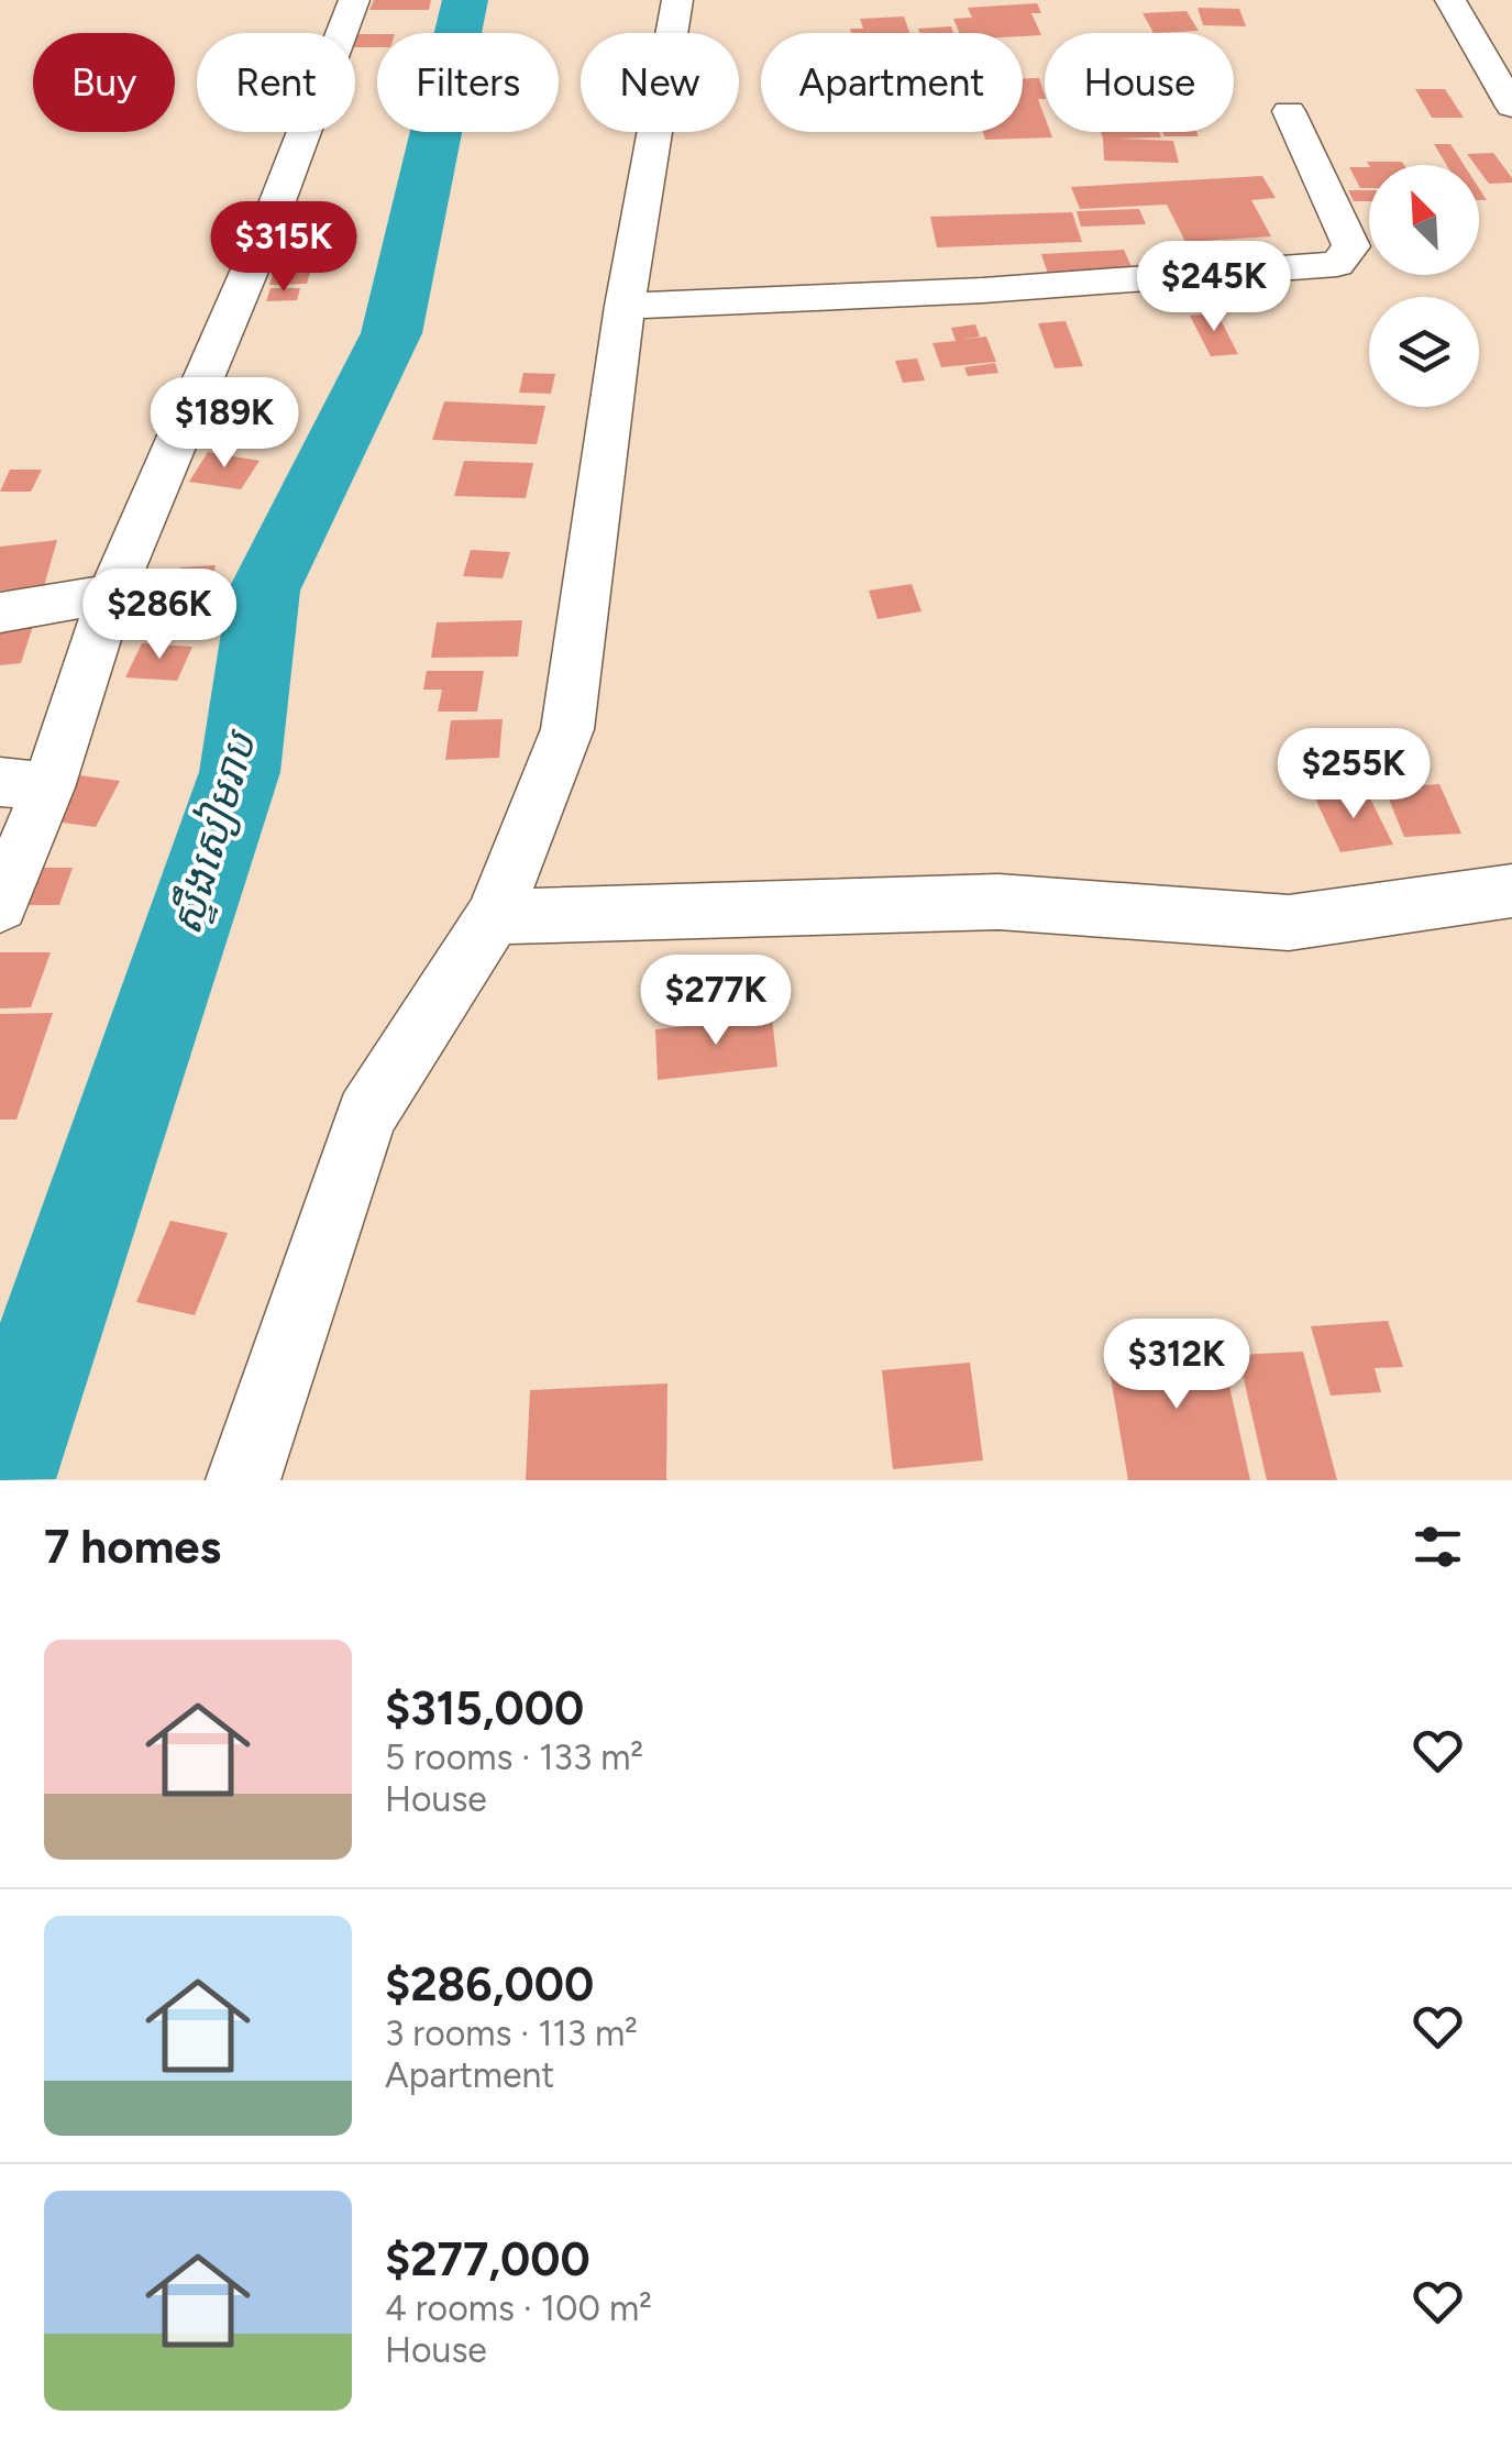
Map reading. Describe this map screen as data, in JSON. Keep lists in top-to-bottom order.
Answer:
{
  "water": ["ស្ទឹងសៀមរាប"],
  "north": "top left",
  "page": {
    "chip": [
      "Buy",
      "Rent",
      "Filters",
      "New",
      "Apartment",
      "House"
    ],
    "price": [
      "$315K",
      "$245K",
      "$189K",
      "$286K",
      "$255K",
      "$277K",
      "$312K"
    ],
    "heading": "7 homes",
    "list": [
      {
        "name": "$315,000",
        "note": "5 rooms · 133 m² · House"
      },
      {
        "name": "$286,000",
        "note": "3 rooms · 113 m² · Apartment"
      },
      {
        "name": "$277,000",
        "note": "4 rooms · 100 m² · House"
      }
    ]
  }
}
